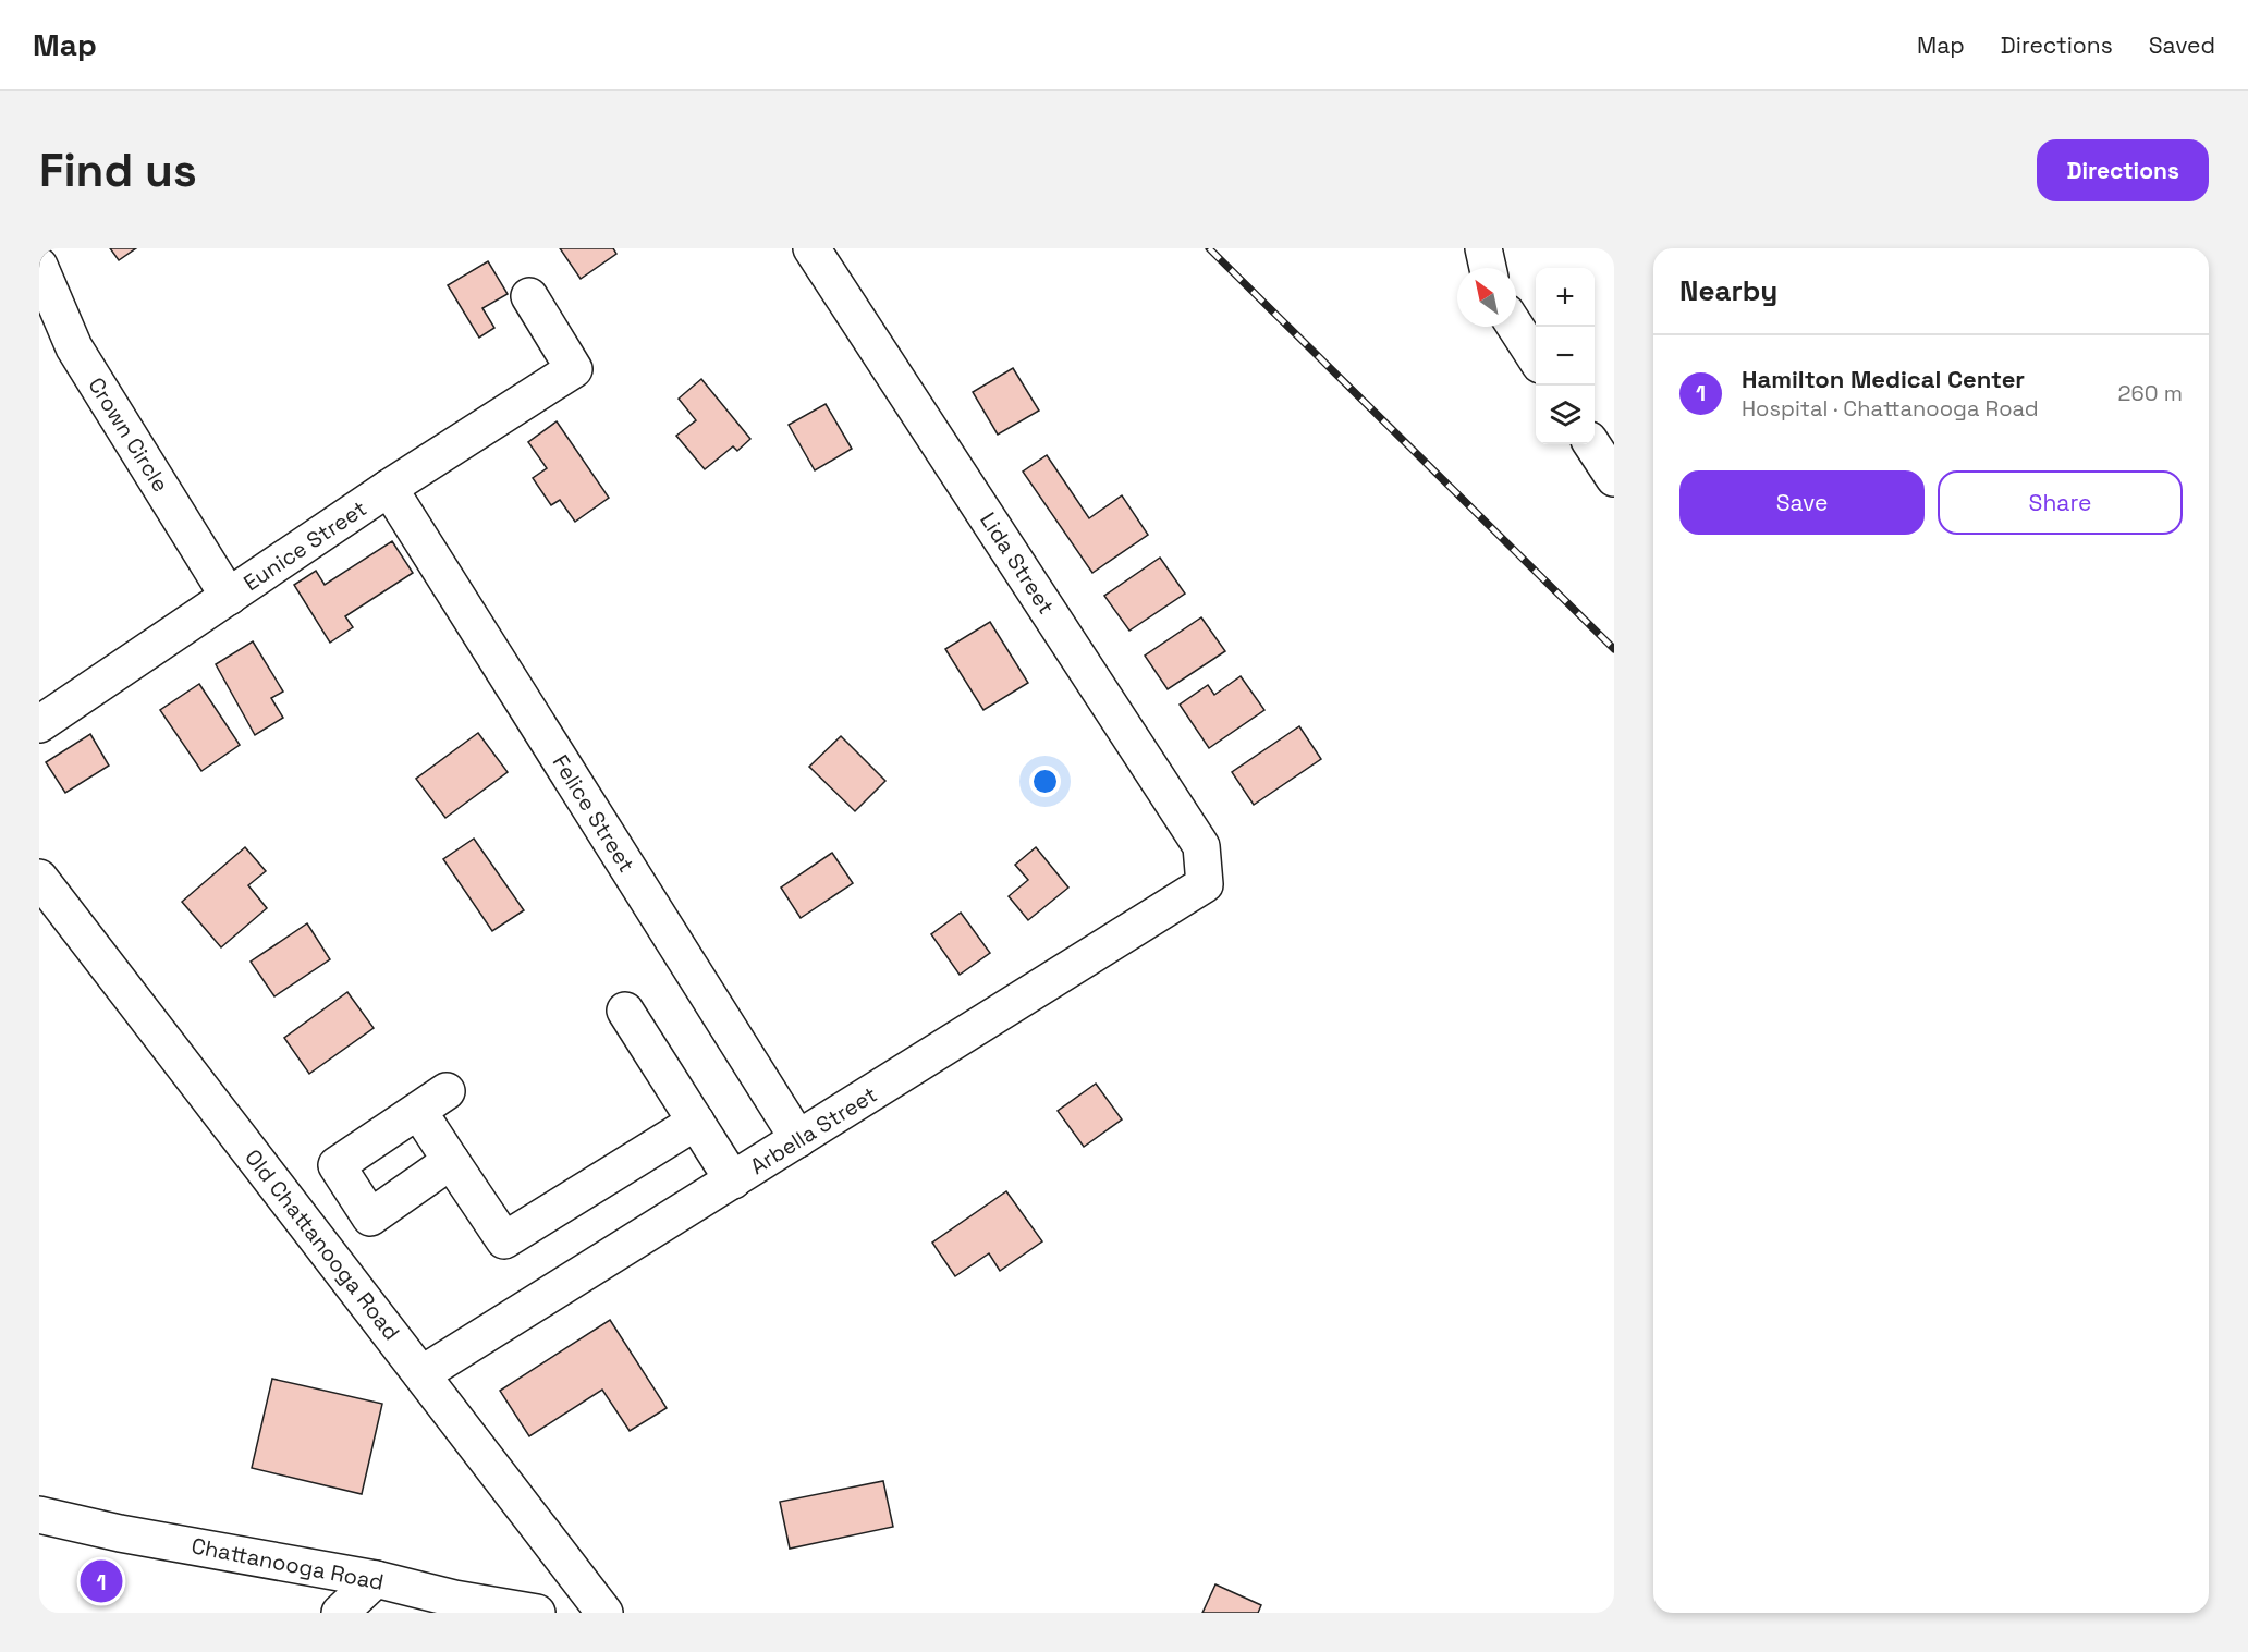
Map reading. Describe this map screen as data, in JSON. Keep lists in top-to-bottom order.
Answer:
{
  "streets": {
    "street": [
      "Crown Circle",
      "Eunice Street",
      "Lida Street",
      "Felice Street",
      "Arbella Street",
      "Old Chattanooga Road",
      "Chattanooga Road"
    ]
  },
  "crossings": [
    ["Crown Circle", "Eunice Street"],
    ["Eunice Street", "Felice Street"],
    ["Lida Street", "Arbella Street"],
    ["Felice Street", "Arbella Street"],
    ["Arbella Street", "Old Chattanooga Road"]
  ],
  "north": "top left",
  "page": {
    "header": "Map",
    "nav": ["Map", "Directions", "Saved"],
    "buttons": [
      "Directions",
      ["Save", "Share"]
    ],
    "title": "Find us",
    "heading": "Nearby",
    "map_buttons": ["+", "−"],
    "list": [
      {
        "mark": "1",
        "name": "Hamilton Medical Center",
        "note": "Hospital · Chattanooga Road",
        "value": "260 m"
      }
    ],
    "pins": "1"
  }
}
